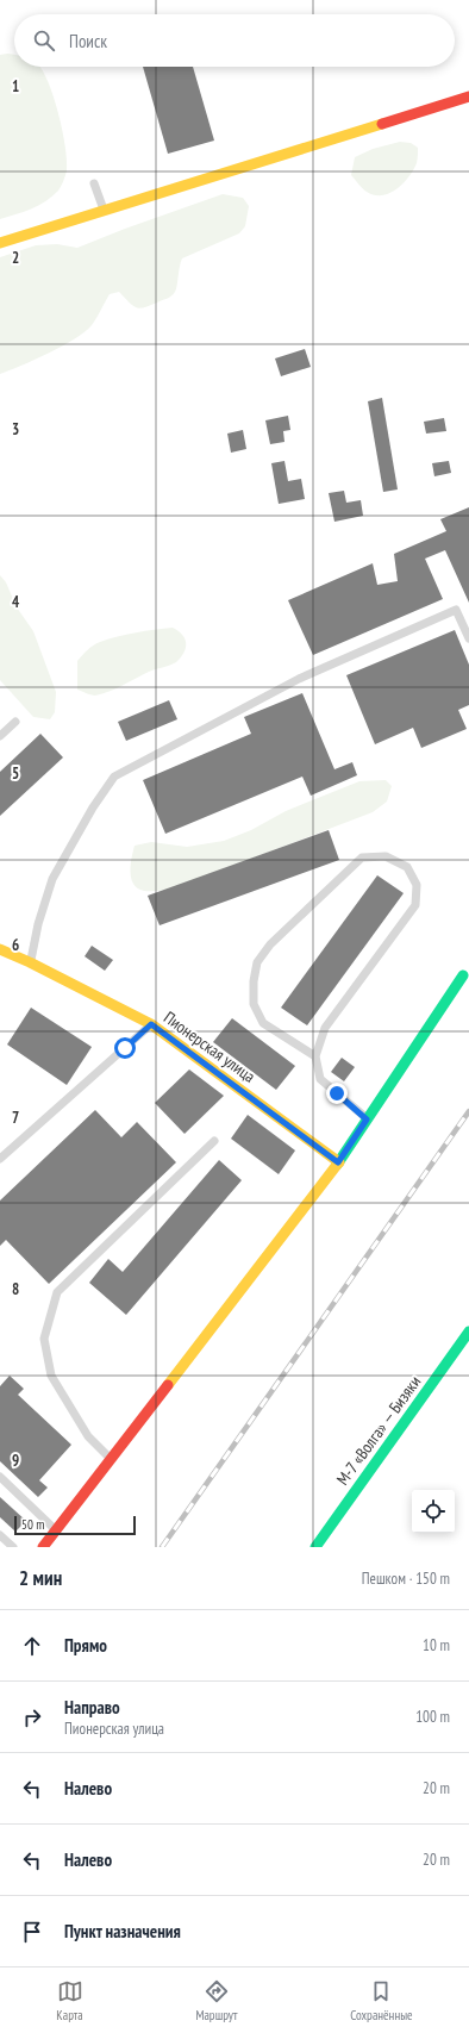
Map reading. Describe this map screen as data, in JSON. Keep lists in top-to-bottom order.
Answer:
{
  "streets": {
    "street": ["Пионерская улица", "М-7 «Волга» — Бизяки"]
  },
  "scale_bar": "50 m",
  "page": {
    "search": "Поиск",
    "scale": "50 m",
    "heading": ["2 мин", "Пешком · 150 m"],
    "list": [
      ["Прямо", "10 m"],
      ["Направо", "Пионерская улица", "100 m"],
      ["Налево", "20 m"],
      ["Налево", "20 m"],
      "Пункт назначения"
    ],
    "nav": ["Карта", "Маршрут", "Сохранённые"]
  },
  "grid": {
    "rows": [
      "1",
      "2",
      "3",
      "4",
      "5",
      "6",
      "7",
      "8",
      "9"
    ]
  }
}
